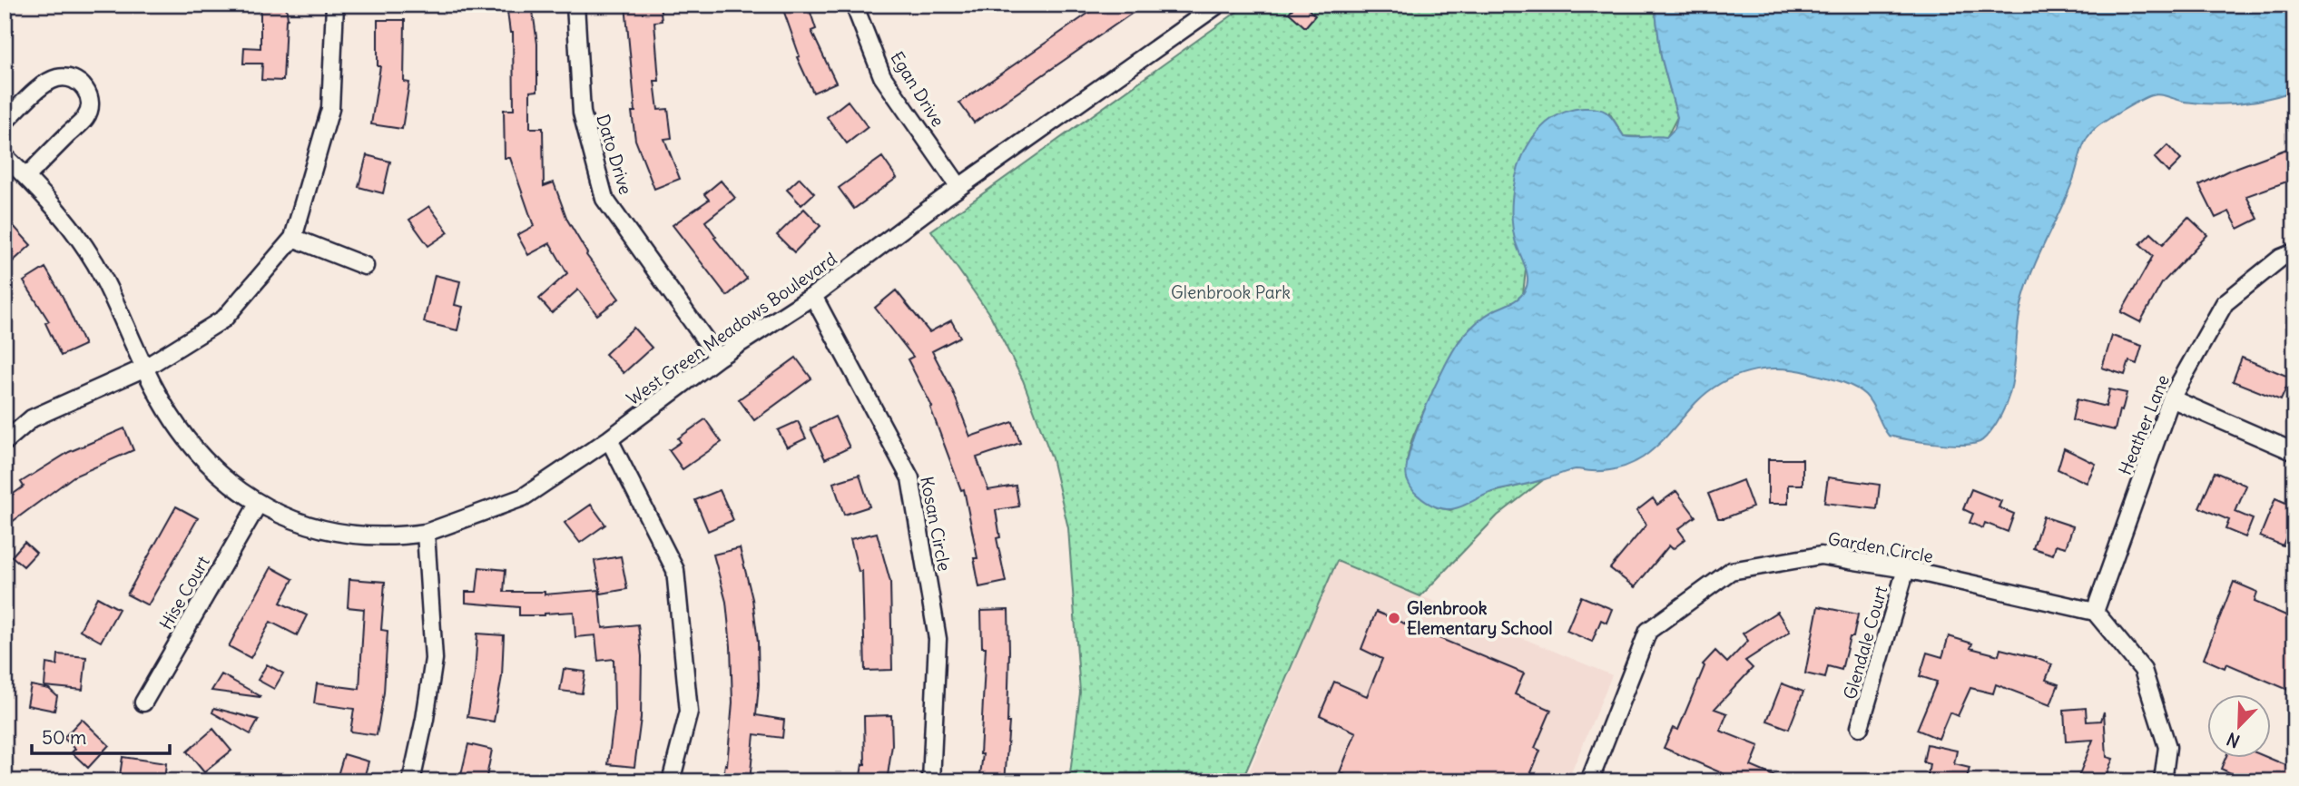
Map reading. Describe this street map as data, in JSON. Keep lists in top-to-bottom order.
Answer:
{
  "streets": {
    "street": [
      "Egan Drive",
      "Dato Drive",
      "West Green Meadows Boulevard",
      "Heather Lane",
      "Kosan Circle",
      "Garden Circle",
      "Hise Court",
      "Glendale Court"
    ]
  },
  "crossings": [
    ["Egan Drive", "West Green Meadows Boulevard"],
    ["Dato Drive", "West Green Meadows Boulevard"],
    ["West Green Meadows Boulevard", "Kosan Circle"],
    ["West Green Meadows Boulevard", "Hise Court"],
    ["Heather Lane", "Garden Circle"],
    ["Garden Circle", "Glendale Court"]
  ],
  "parks": ["Glenbrook Park"],
  "places": ["Glenbrook Elementary School"],
  "scale_bar": "50 m",
  "north": "bottom left"
}
